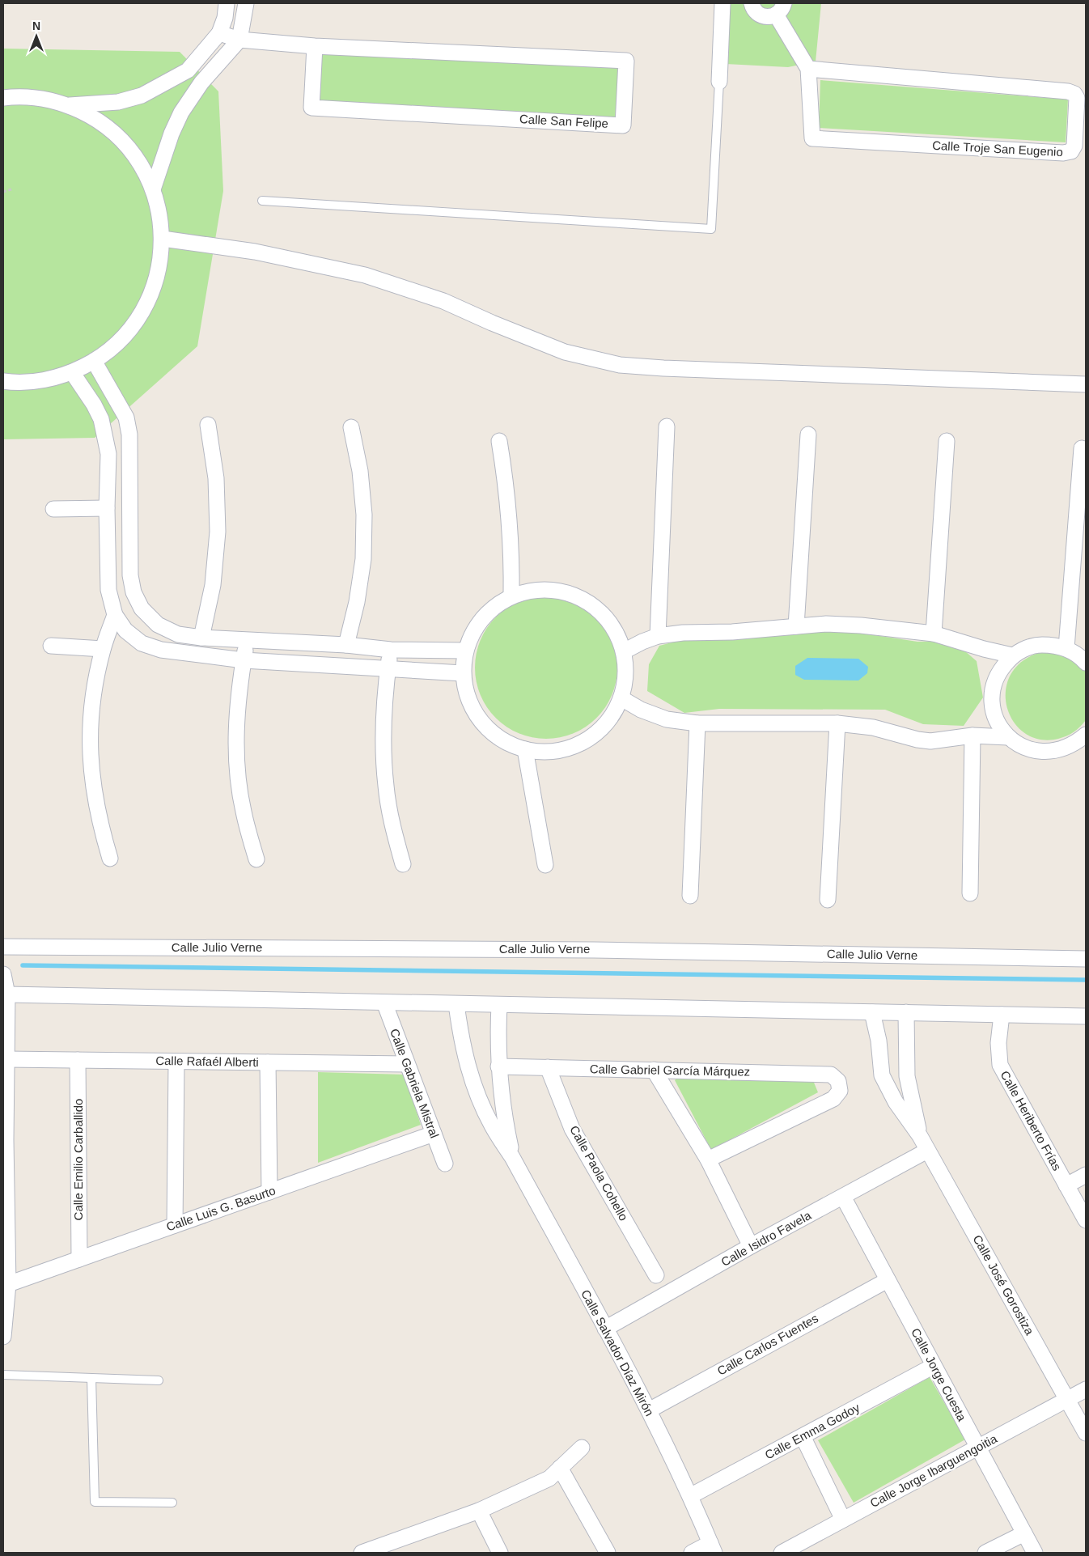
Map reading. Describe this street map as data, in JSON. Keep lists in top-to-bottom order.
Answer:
{
  "streets": {
    "street": [
      "Calle San Felipe",
      "Calle Troje San Eugenio",
      "Calle Julio Verne",
      "Calle Rafaél Alberti",
      "Calle Gabriel García Márquez",
      "Calle Gabriela Mistral",
      "Calle Heriberto Frías",
      "Calle Emilio Carballido",
      "Calle Paola Cohello",
      "Calle Luis G. Basurto",
      "Calle Isidro Favela",
      "Calle José Gorostiza",
      "Calle Carlos Fuentes",
      "Calle Salvador Díaz Mirón",
      "Calle Jorge Cuesta",
      "Calle Emma Godoy",
      "Calle Jorge Ibarguengoitia"
    ]
  },
  "crossings": [
    ["Calle Rafaél Alberti", "Calle Gabriela Mistral"],
    ["Calle Rafaél Alberti", "Calle Emilio Carballido"],
    ["Calle Gabriel García Márquez", "Calle Paola Cohello"],
    ["Calle Gabriel García Márquez", "Calle Salvador Díaz Mirón"],
    ["Calle Gabriela Mistral", "Calle Luis G. Basurto"],
    ["Calle Emilio Carballido", "Calle Luis G. Basurto"],
    ["Calle Isidro Favela", "Calle José Gorostiza"],
    ["Calle Isidro Favela", "Calle Salvador Díaz Mirón"],
    ["Calle Isidro Favela", "Calle Jorge Cuesta"],
    ["Calle José Gorostiza", "Calle Jorge Ibarguengoitia"],
    ["Calle Carlos Fuentes", "Calle Salvador Díaz Mirón"],
    ["Calle Carlos Fuentes", "Calle Jorge Cuesta"],
    ["Calle Salvador Díaz Mirón", "Calle Emma Godoy"],
    ["Calle Jorge Cuesta", "Calle Emma Godoy"],
    ["Calle Jorge Cuesta", "Calle Jorge Ibarguengoitia"]
  ],
  "north": "top"
}
